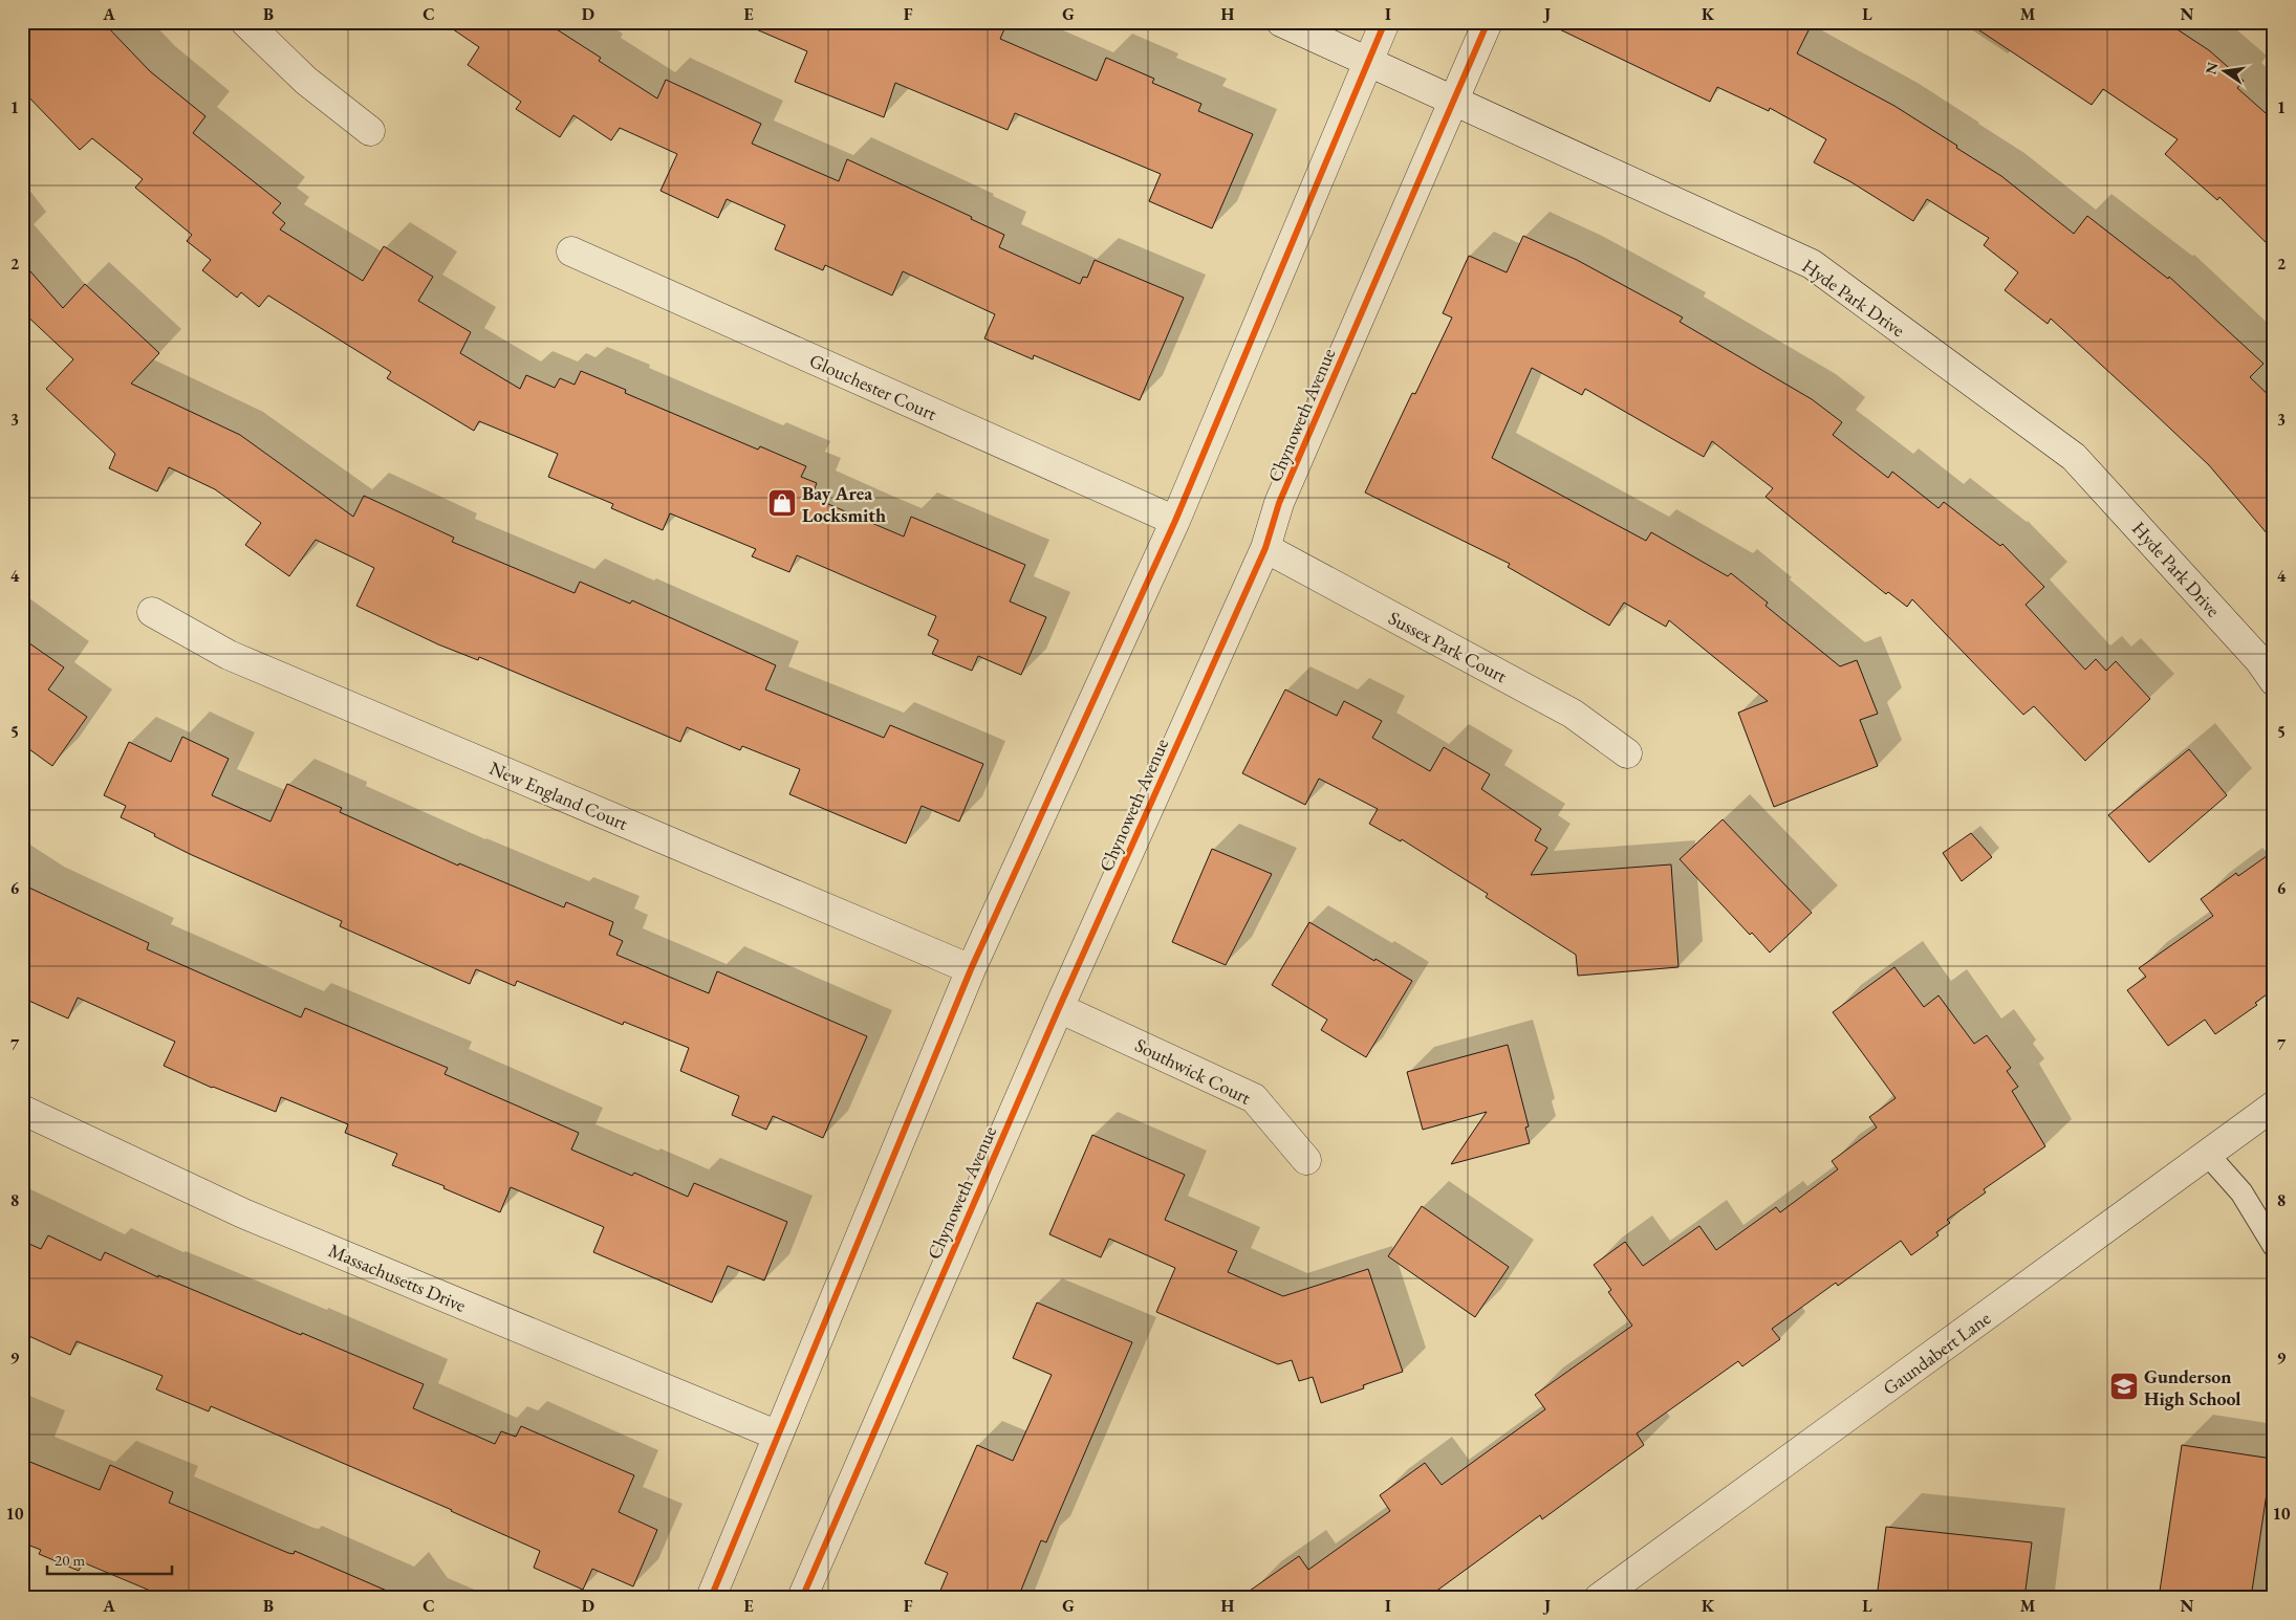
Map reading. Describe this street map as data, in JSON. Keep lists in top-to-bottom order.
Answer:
{
  "streets": {
    "street": [
      "Hyde Park Drive",
      "Glouchester Court",
      "Chynoweth Avenue",
      "Sussex Park Court",
      "New England Court",
      "Southwick Court",
      "Massachusetts Drive",
      "Gaundabert Lane"
    ]
  },
  "crossings": [
    ["Hyde Park Drive", "Chynoweth Avenue"],
    ["Chynoweth Avenue", "Sussex Park Court"],
    ["Chynoweth Avenue", "Southwick Court"]
  ],
  "places": {
    "shop": ["Bay Area Locksmith"],
    "school or university": ["Gunderson High School"]
  },
  "scale_bar": "20 m",
  "north": "left",
  "grid": {
    "columns": [
      "A",
      "B",
      "C",
      "D",
      "E",
      "F",
      "G",
      "H",
      "I",
      "J",
      "K",
      "L",
      "M",
      "N"
    ],
    "rows": [
      "1",
      "2",
      "3",
      "4",
      "5",
      "6",
      "7",
      "8",
      "9",
      "10"
    ]
  }
}
